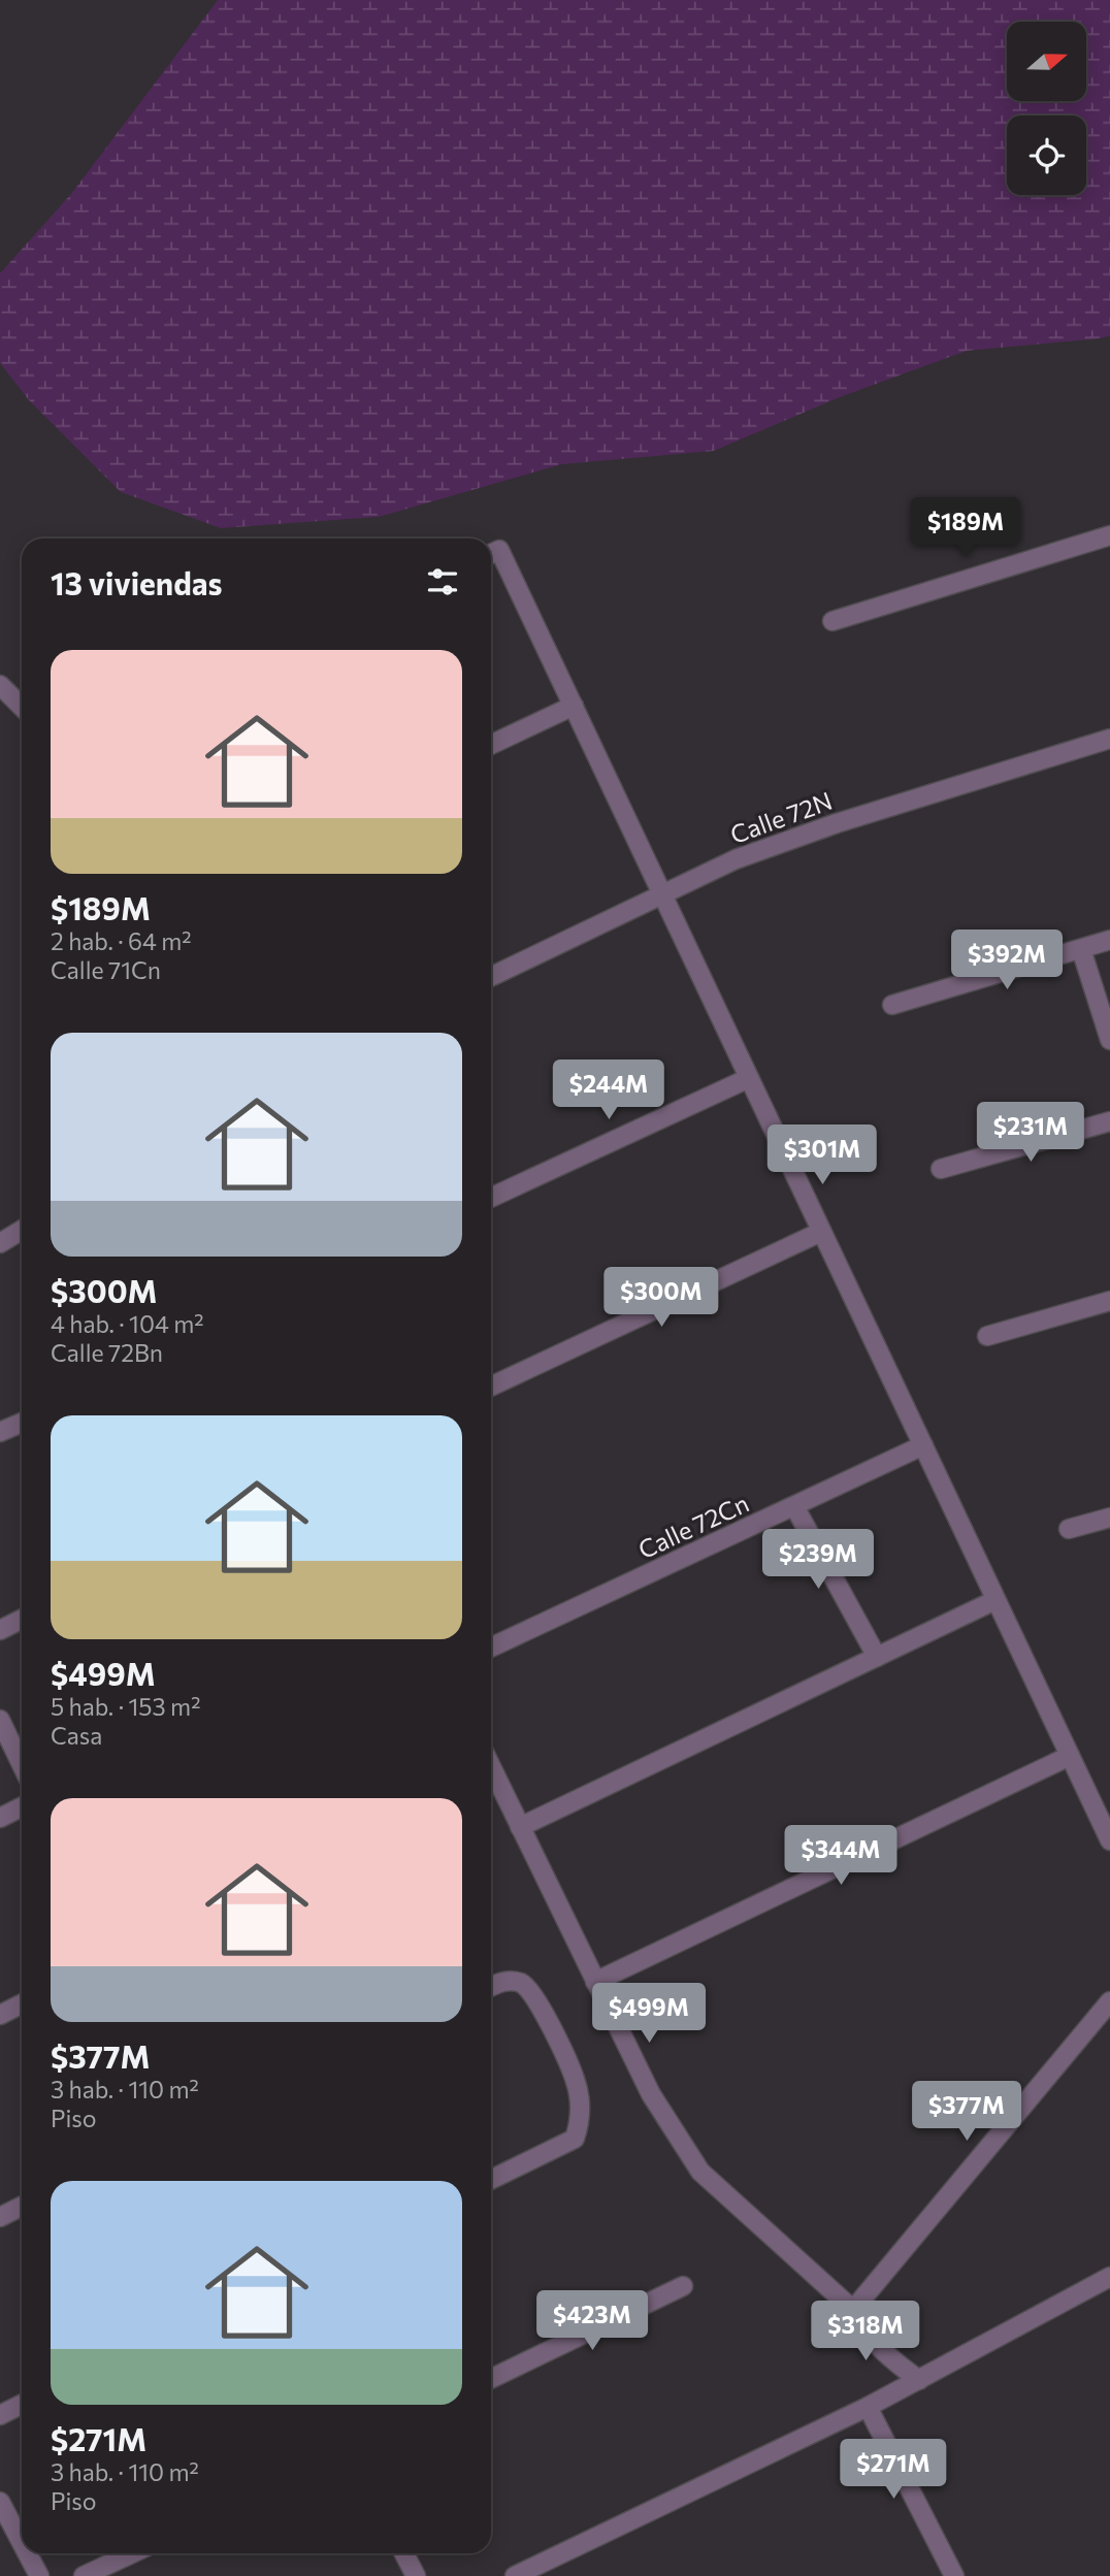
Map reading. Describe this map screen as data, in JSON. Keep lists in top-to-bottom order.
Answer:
{
  "streets": {
    "street": ["Calle 72N", "Calle 72Cn"]
  },
  "north": "right",
  "page": {
    "price": [
      "$189M",
      "$392M",
      "$244M",
      "$231M",
      "$301M",
      "$300M",
      "$239M",
      "$344M",
      "$499M",
      "$377M",
      "$423M",
      "$318M",
      "$271M"
    ],
    "heading": "13 viviendas",
    "list": [
      {
        "name": "$189M",
        "note": "2 hab. · 64 m² · Calle 71Cn"
      },
      {
        "name": "$300M",
        "note": "4 hab. · 104 m² · Calle 72Bn"
      },
      {
        "name": "$499M",
        "note": "5 hab. · 153 m² · Casa"
      },
      {
        "name": "$377M",
        "note": "3 hab. · 110 m² · Piso"
      },
      {
        "name": "$271M",
        "note": "3 hab. · 110 m² · Piso"
      }
    ]
  }
}
